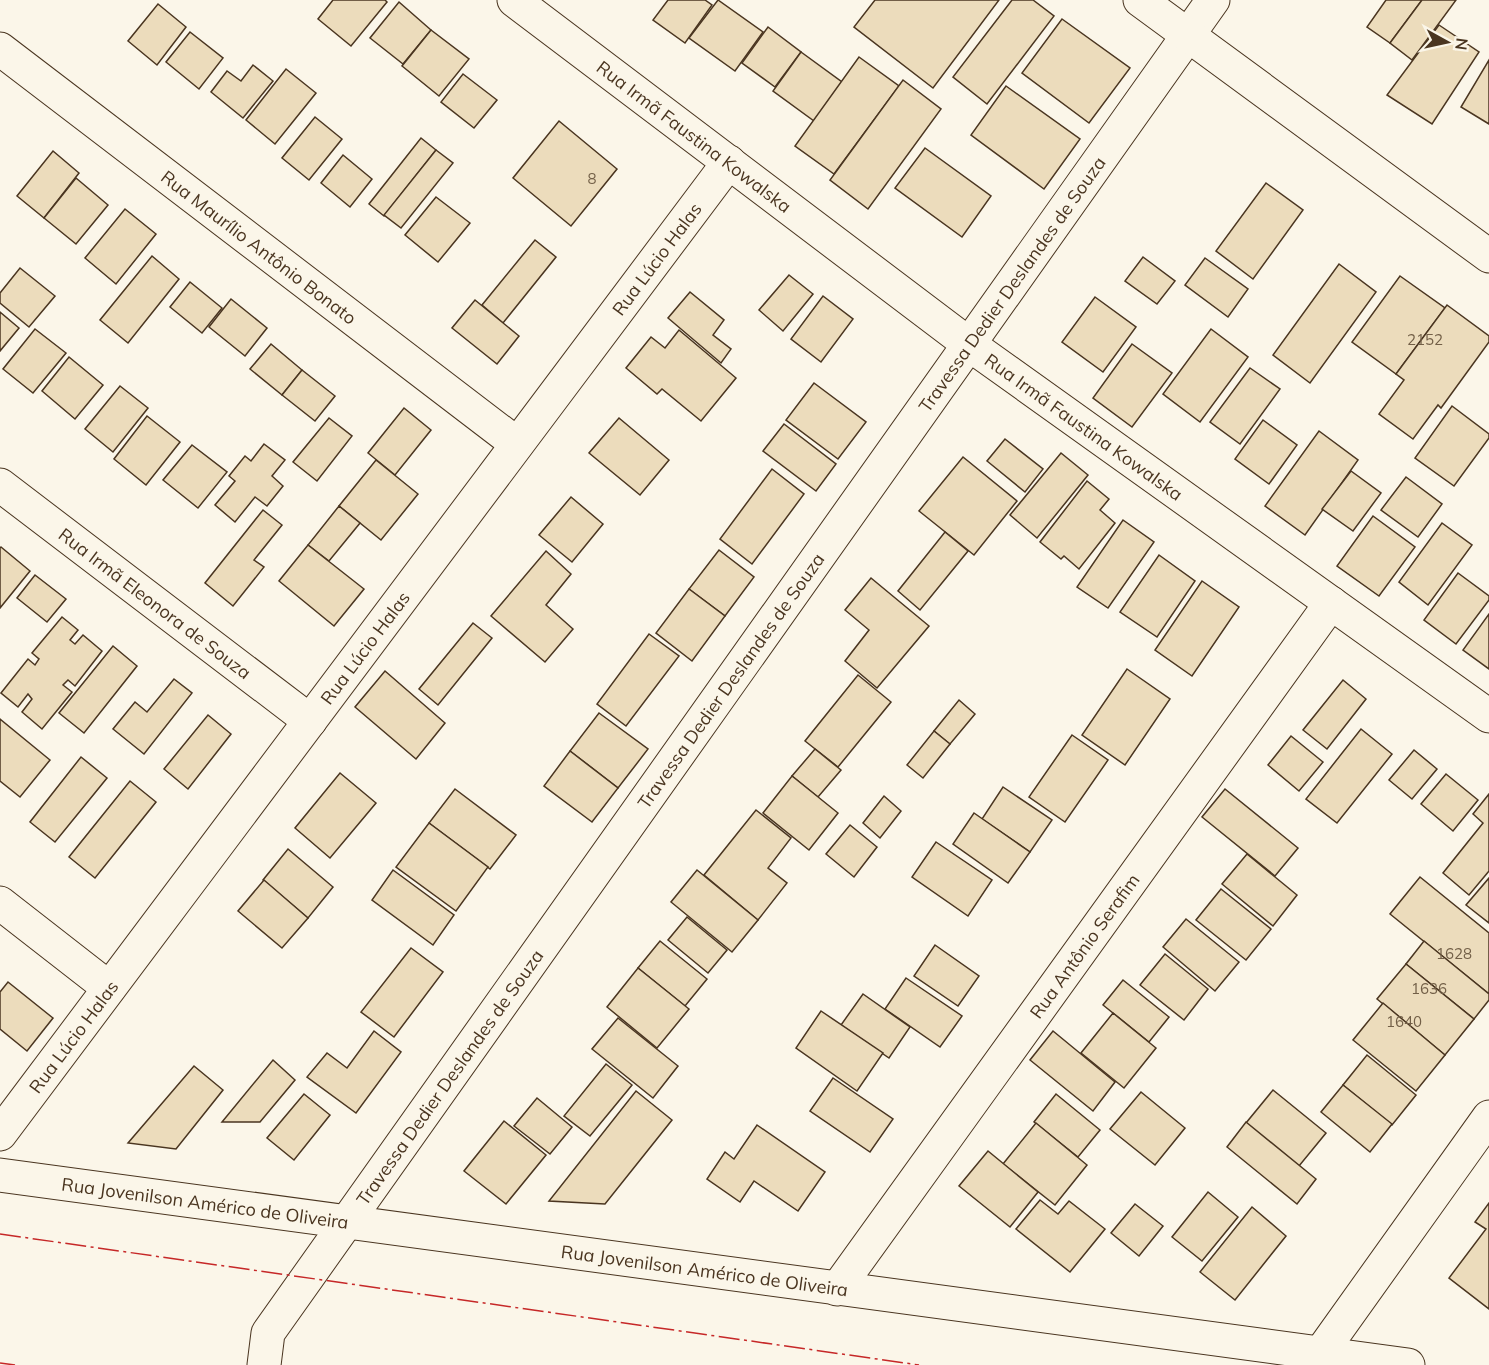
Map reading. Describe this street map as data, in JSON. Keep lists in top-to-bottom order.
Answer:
{
  "streets": {
    "street": [
      "Rua Irmã Faustina Kowalska",
      "Rua Maurílio Antônio Bonato",
      "Rua Lúcio Halas",
      "Travessa Dedier Deslandes de Souza",
      "Rua Irmã Eleonora de Souza",
      "Rua Antônio Serafim",
      "Rua Jovenilson Américo de Oliveira"
    ]
  },
  "crossings": [
    ["Rua Irmã Faustina Kowalska", "Rua Lúcio Halas"],
    ["Rua Irmã Faustina Kowalska", "Travessa Dedier Deslandes de Souza"],
    ["Rua Irmã Faustina Kowalska", "Rua Antônio Serafim"],
    ["Rua Maurílio Antônio Bonato", "Rua Lúcio Halas"],
    ["Rua Lúcio Halas", "Rua Irmã Eleonora de Souza"],
    ["Travessa Dedier Deslandes de Souza", "Rua Jovenilson Américo de Oliveira"],
    ["Rua Antônio Serafim", "Rua Jovenilson Américo de Oliveira"]
  ],
  "house_numbers": [
    "8",
    "2152",
    "1628",
    "1636",
    "1640"
  ],
  "north": "right"
}
